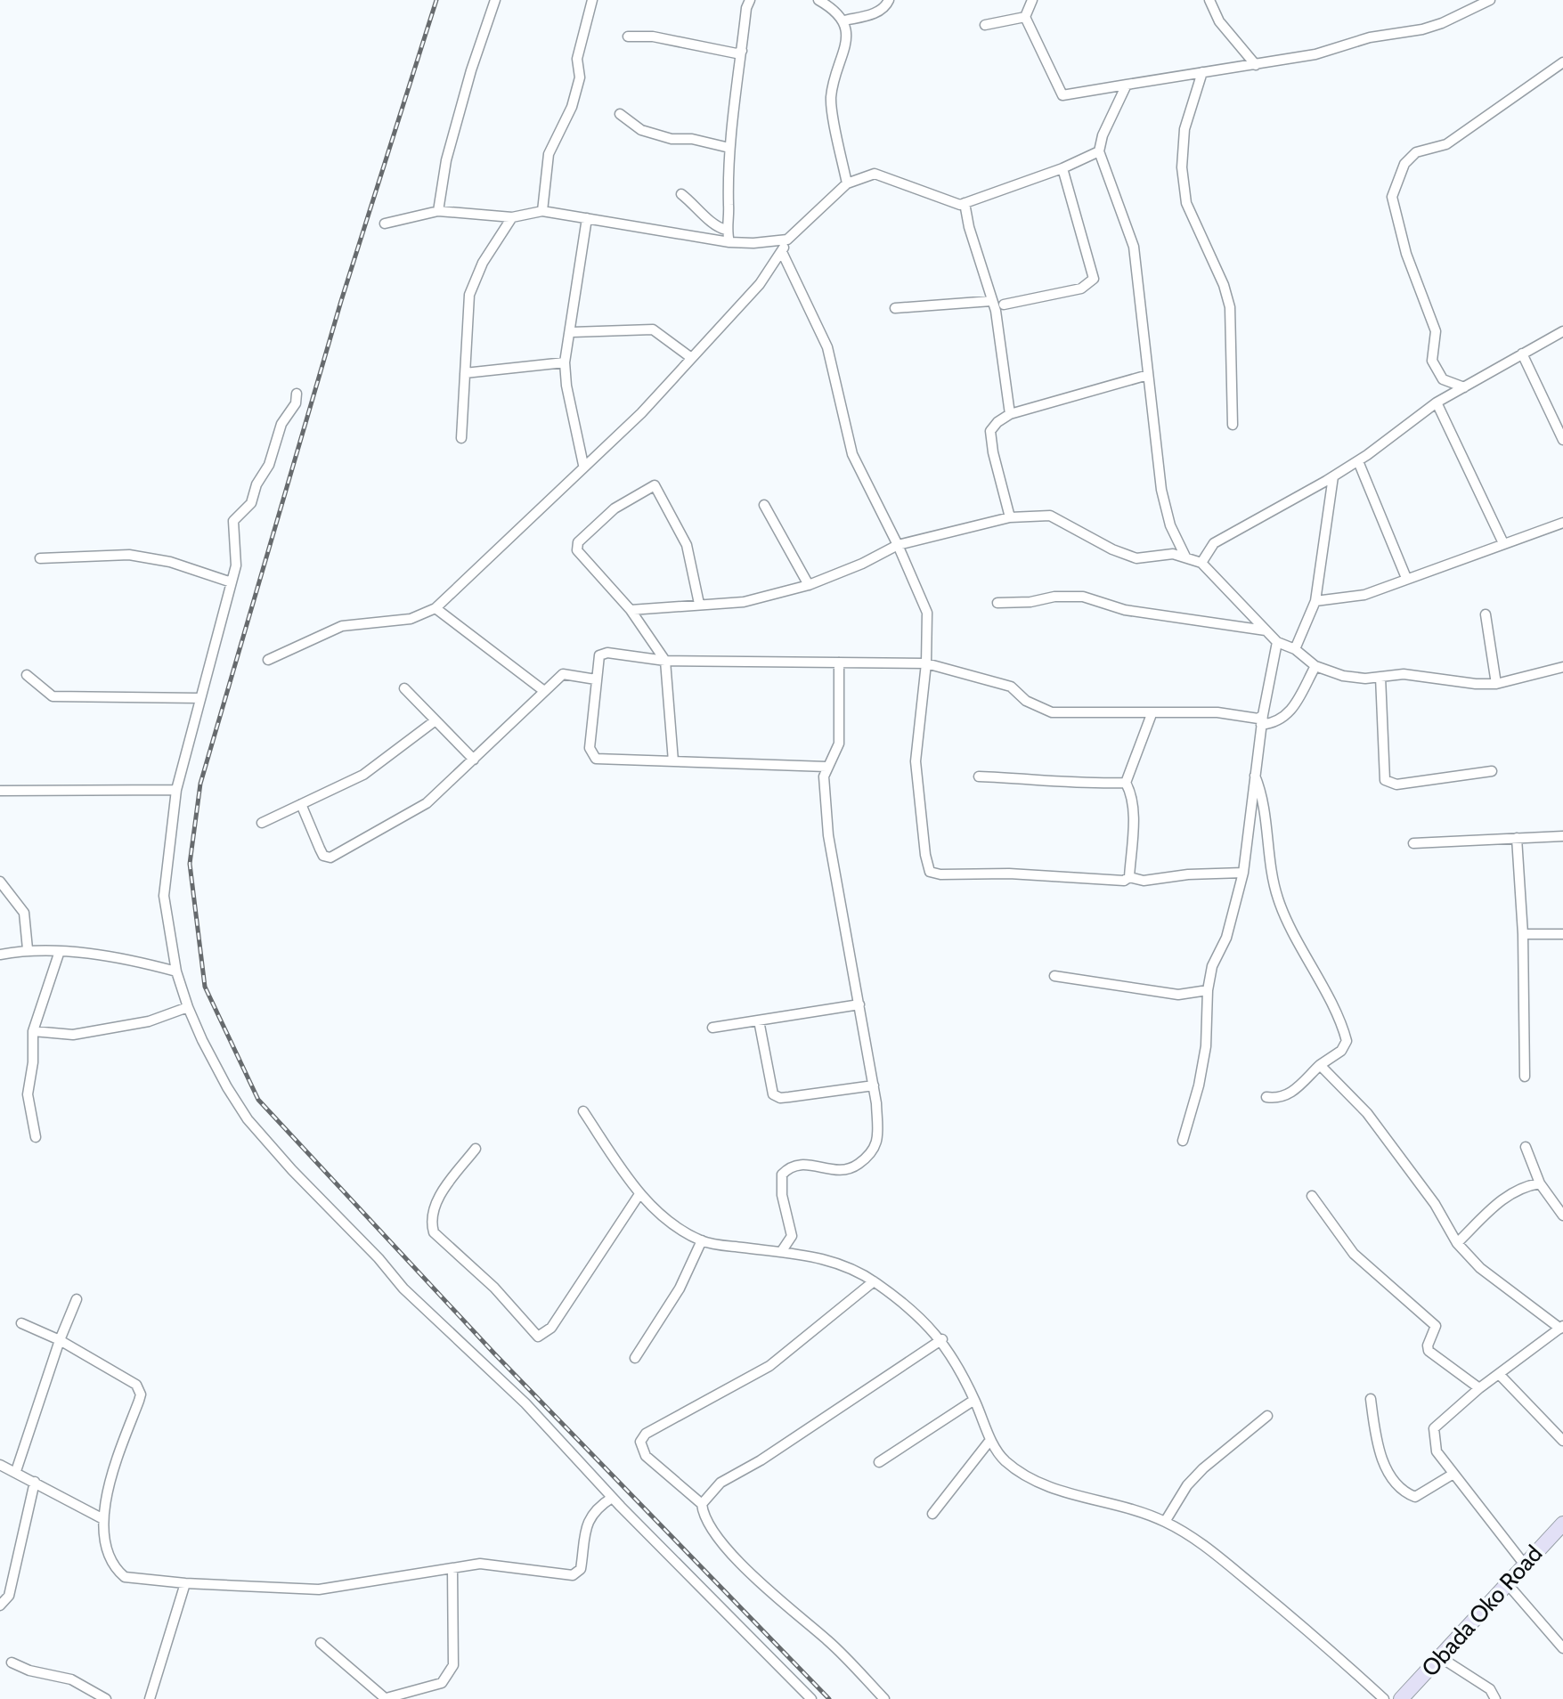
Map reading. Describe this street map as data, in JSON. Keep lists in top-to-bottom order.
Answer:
{
  "streets": {
    "main road": ["Obada Oko Road"]
  }
}
